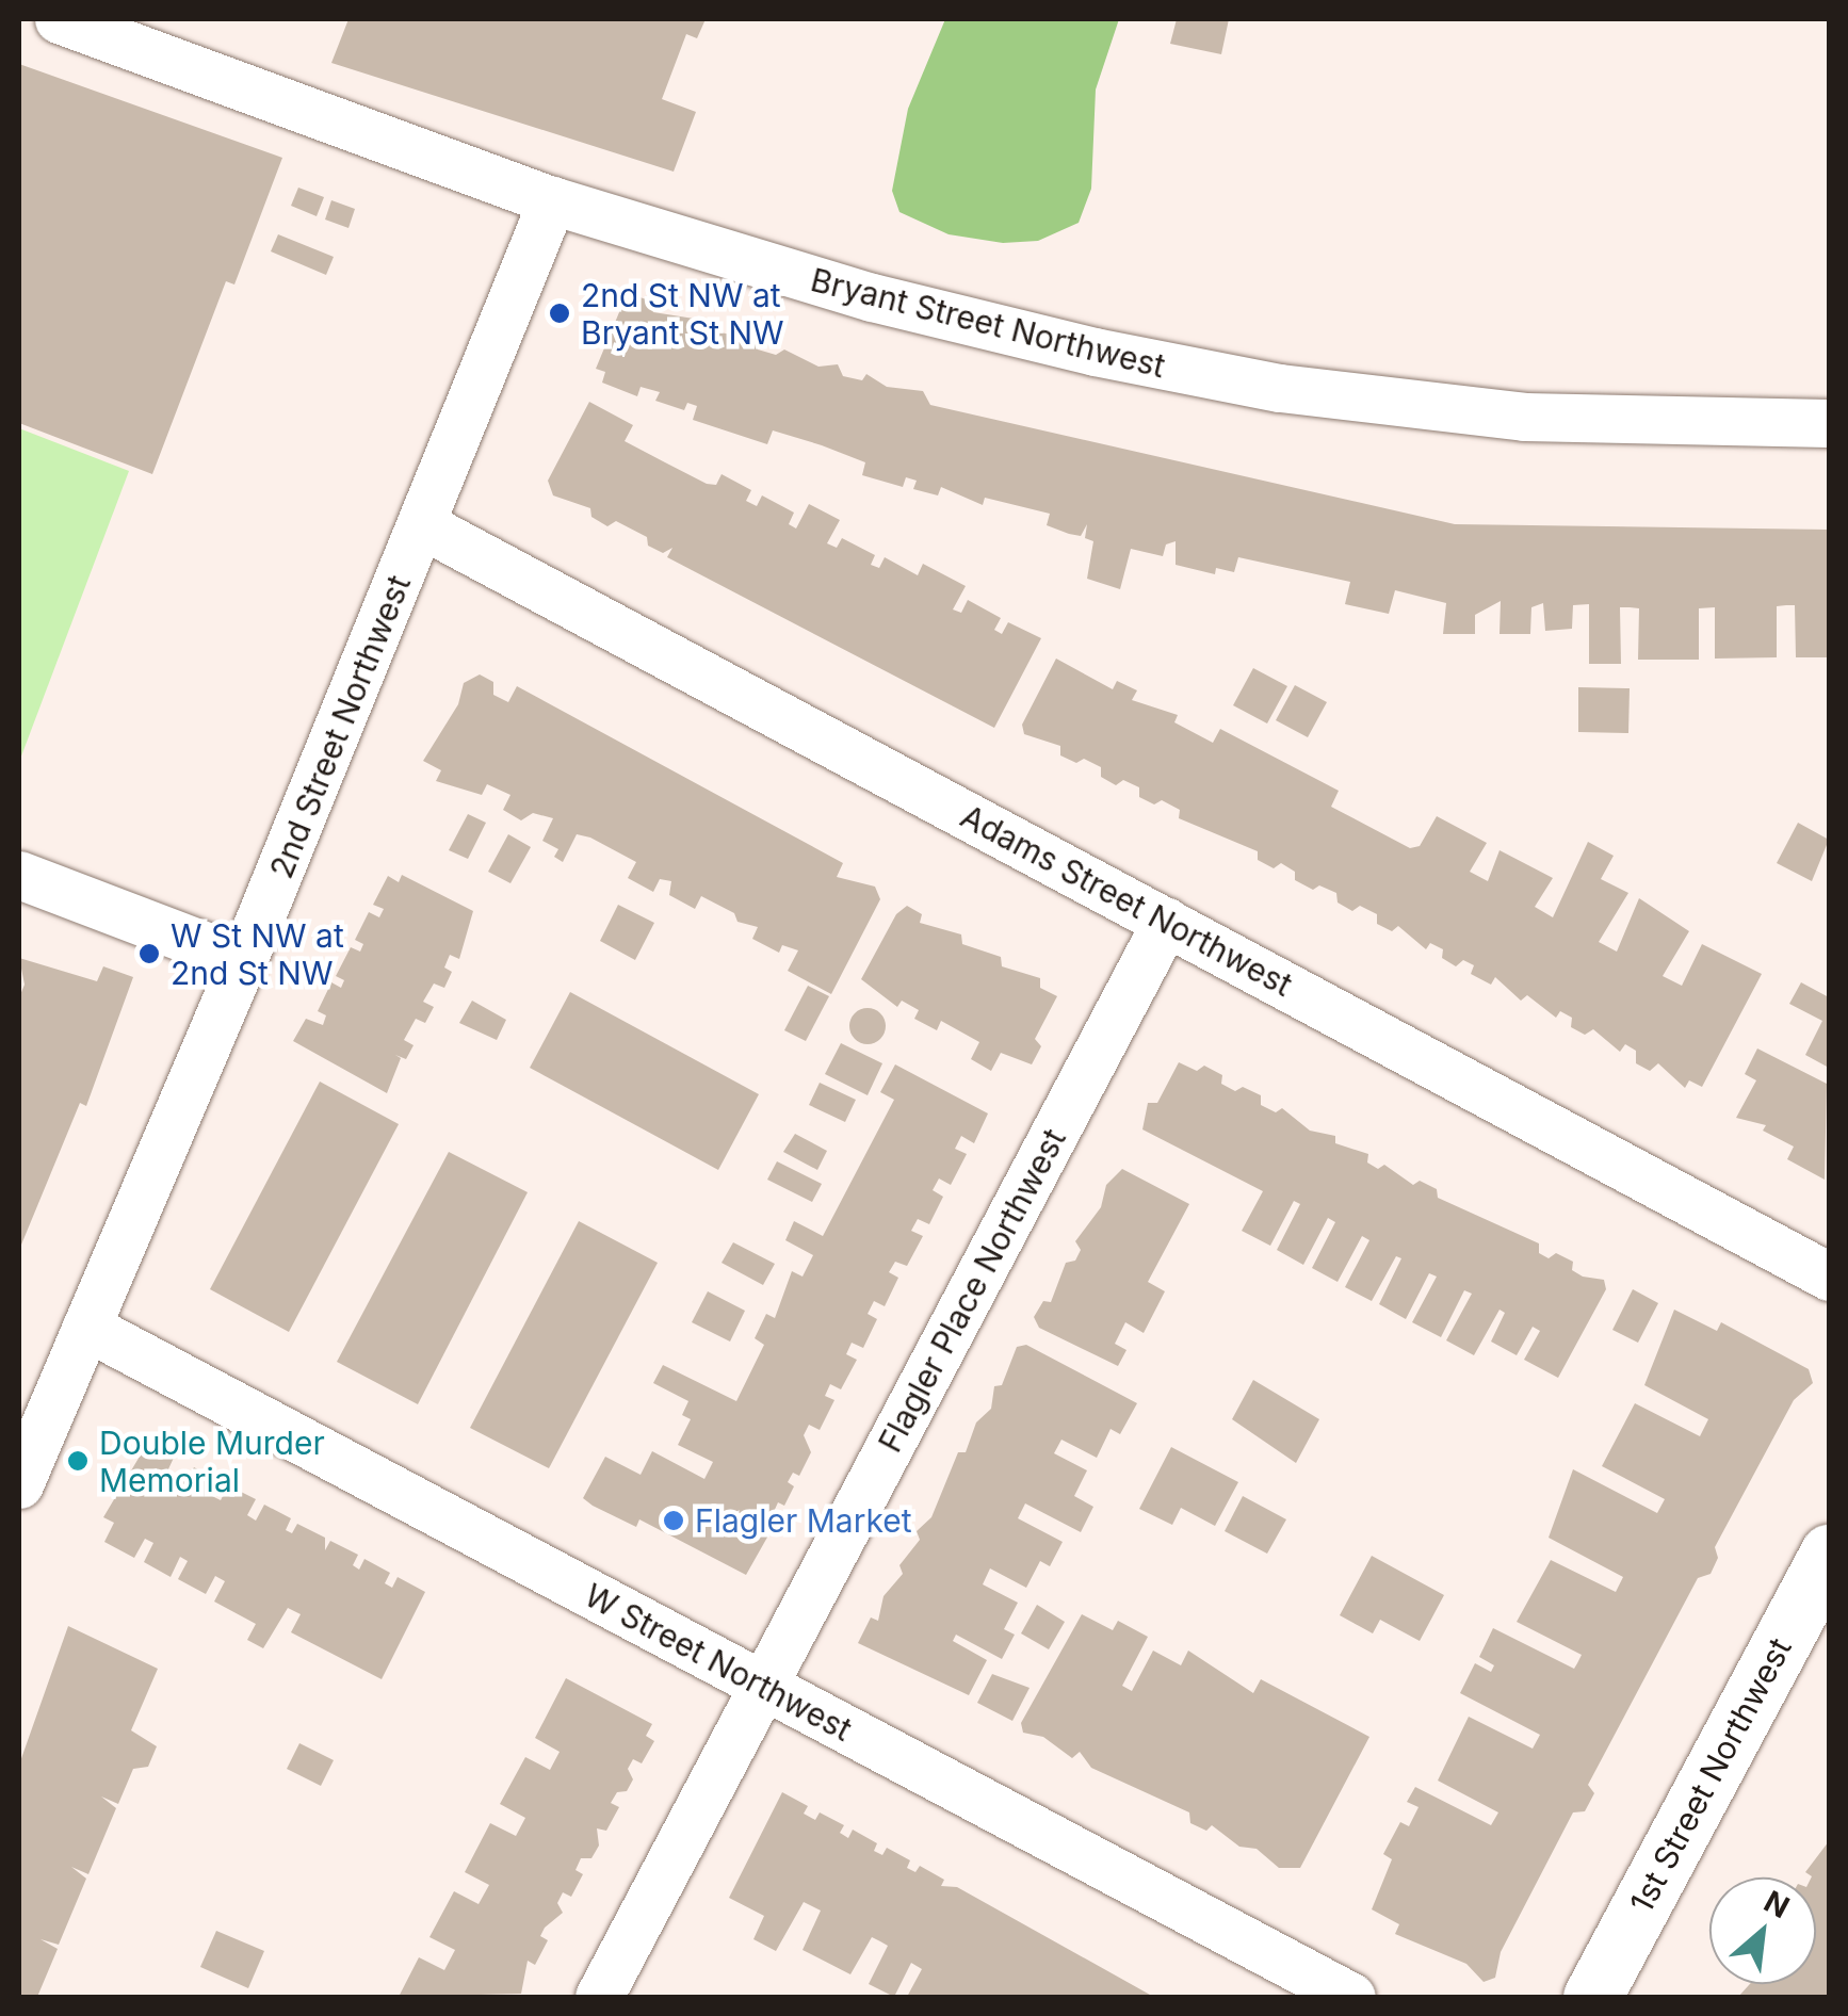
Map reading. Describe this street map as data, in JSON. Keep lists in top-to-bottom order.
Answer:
{
  "streets": {
    "street": [
      "Bryant Street Northwest",
      "2nd Street Northwest",
      "Adams Street Northwest",
      "Flagler Place Northwest",
      "W Street Northwest",
      "1st Street Northwest"
    ]
  },
  "crossings": [
    ["Bryant Street Northwest", "2nd Street Northwest"],
    ["2nd Street Northwest", "Adams Street Northwest"],
    ["2nd Street Northwest", "W Street Northwest"],
    ["Adams Street Northwest", "Flagler Place Northwest"],
    ["Flagler Place Northwest", "W Street Northwest"]
  ],
  "places": [
    "2nd St NW at Bryant St NW",
    "W St NW at 2nd St NW",
    "Double Murder Memorial",
    "Flagler Market"
  ],
  "north": "top right"
}
